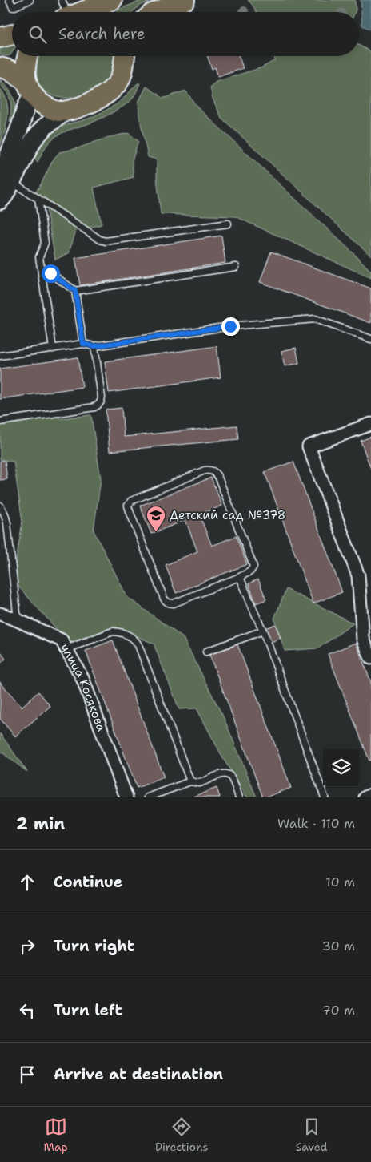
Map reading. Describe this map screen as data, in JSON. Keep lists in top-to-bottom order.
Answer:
{
  "streets": {
    "street": ["улица Косякова"]
  },
  "places": {
    "school or university": ["Детский сад №378"]
  },
  "page": {
    "search": "Search here",
    "heading": ["2 min", "Walk · 110 m"],
    "list": [
      ["Continue", "10 m"],
      ["Turn right", "30 m"],
      ["Turn left", "70 m"],
      "Arrive at destination"
    ],
    "nav": ["Map", "Directions", "Saved"]
  }
}
